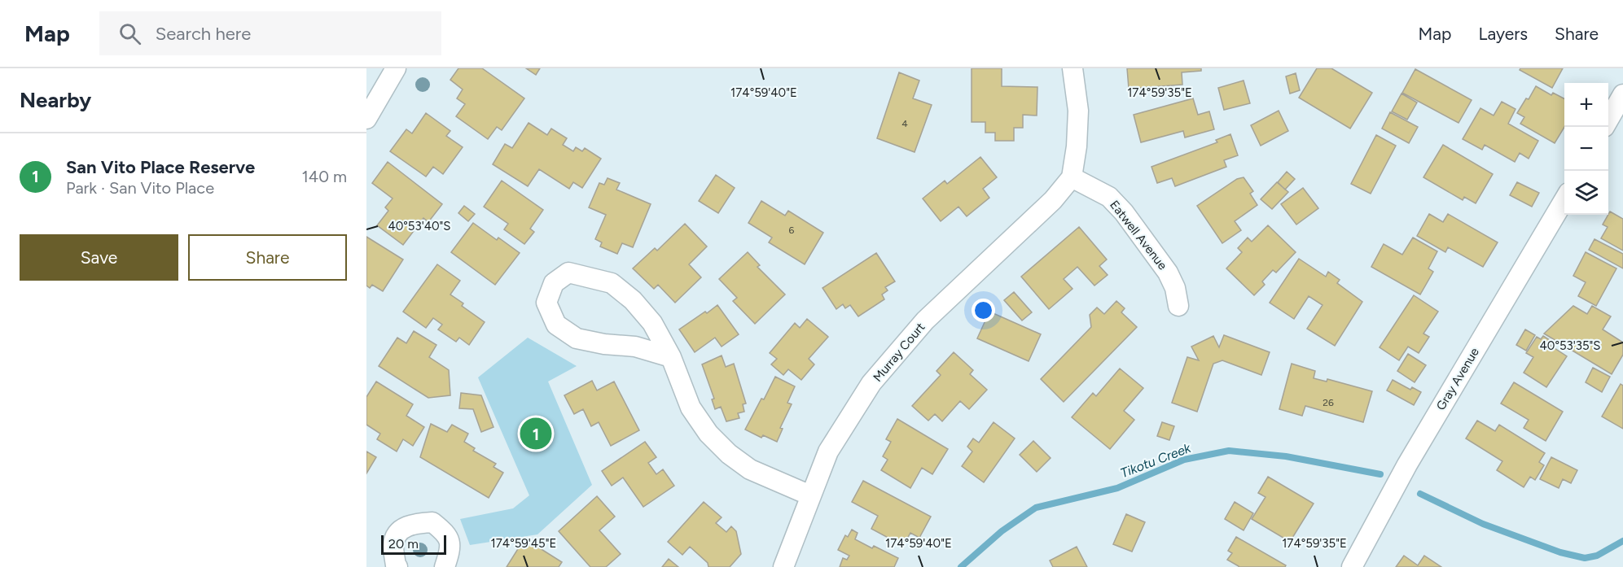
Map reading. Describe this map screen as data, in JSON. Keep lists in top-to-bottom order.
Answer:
{
  "streets": {
    "street": ["Eatwell Avenue", "Murray Court", "Gray Avenue"]
  },
  "crossings": [
    ["Eatwell Avenue", "Murray Court"]
  ],
  "water": ["Tikotu Creek"],
  "house_numbers": ["4", "6", "26"],
  "scale_bar": "20 m",
  "page": {
    "header": "Map",
    "search": "Search here",
    "nav": ["Map", "Layers", "Share"],
    "heading": "Nearby",
    "map_buttons": ["+", "−"],
    "list": [
      {
        "mark": "1",
        "name": "San Vito Place Reserve",
        "note": "Park · San Vito Place",
        "value": "140 m"
      }
    ],
    "buttons": ["Save", "Share"],
    "pins": "1",
    "scale": "20 m"
  },
  "coordinates": [
    "174°59'40\"E",
    "174°59'35\"E",
    "40°53'40\"S",
    "40°53'35\"S",
    "174°59'45\"E"
  ]
}
